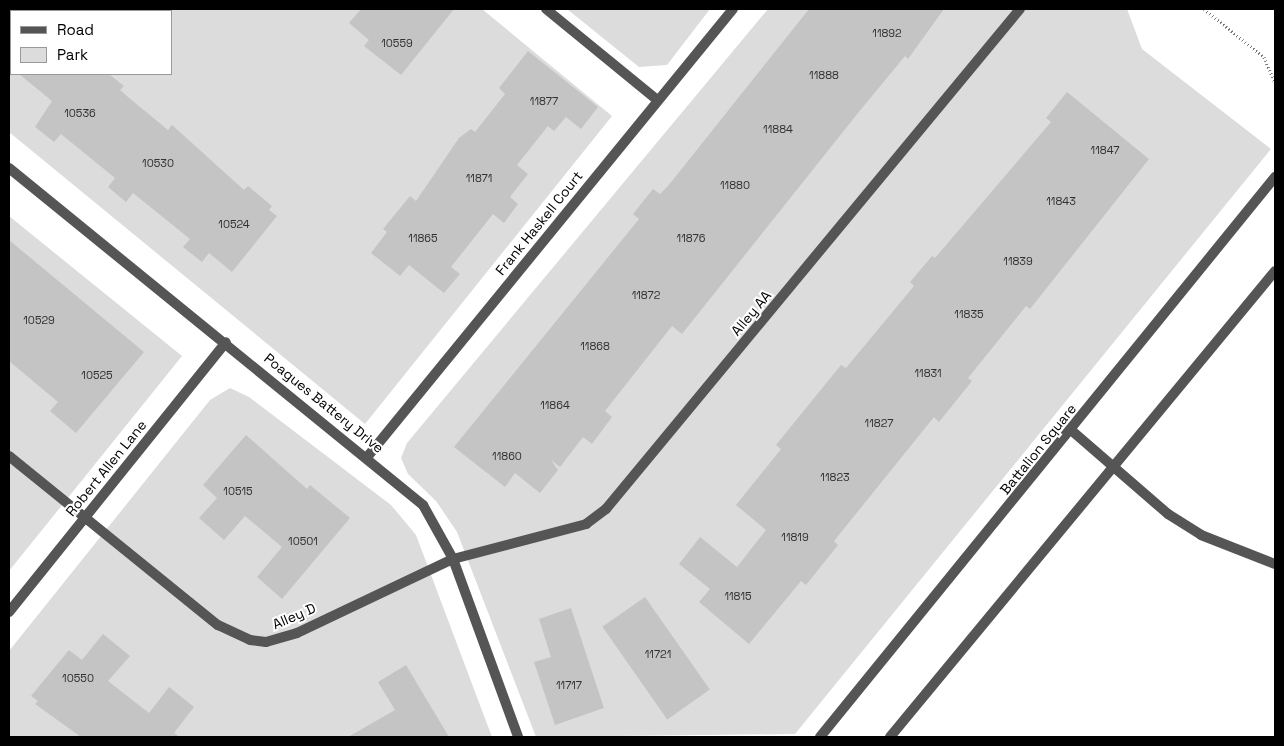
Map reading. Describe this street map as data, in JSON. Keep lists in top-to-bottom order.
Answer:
{
  "streets": {
    "street": [
      "Frank Haskell Court",
      "Alley AA",
      "Poagues Battery Drive",
      "Battalion Square",
      "Robert Allen Lane",
      "Alley D"
    ]
  },
  "crossings": [
    ["Frank Haskell Court", "Poagues Battery Drive"],
    ["Alley AA", "Poagues Battery Drive"],
    ["Alley AA", "Alley D"],
    ["Poagues Battery Drive", "Robert Allen Lane"],
    ["Poagues Battery Drive", "Alley D"],
    ["Robert Allen Lane", "Alley D"]
  ],
  "house_numbers": [
    "11892",
    "10559",
    "11888",
    "11877",
    "10536",
    "11884",
    "11847",
    "10530",
    "11871",
    "11880",
    "11843",
    "10524",
    "11865",
    "11876",
    "11839",
    "11872",
    "11835",
    "10529",
    "11868",
    "11831",
    "10525",
    "11864",
    "11827",
    "11860",
    "11823",
    "10515",
    "11819",
    "10501",
    "11815",
    "11721",
    "10550",
    "11717"
  ],
  "legend": ["Road", "Park"]
}
